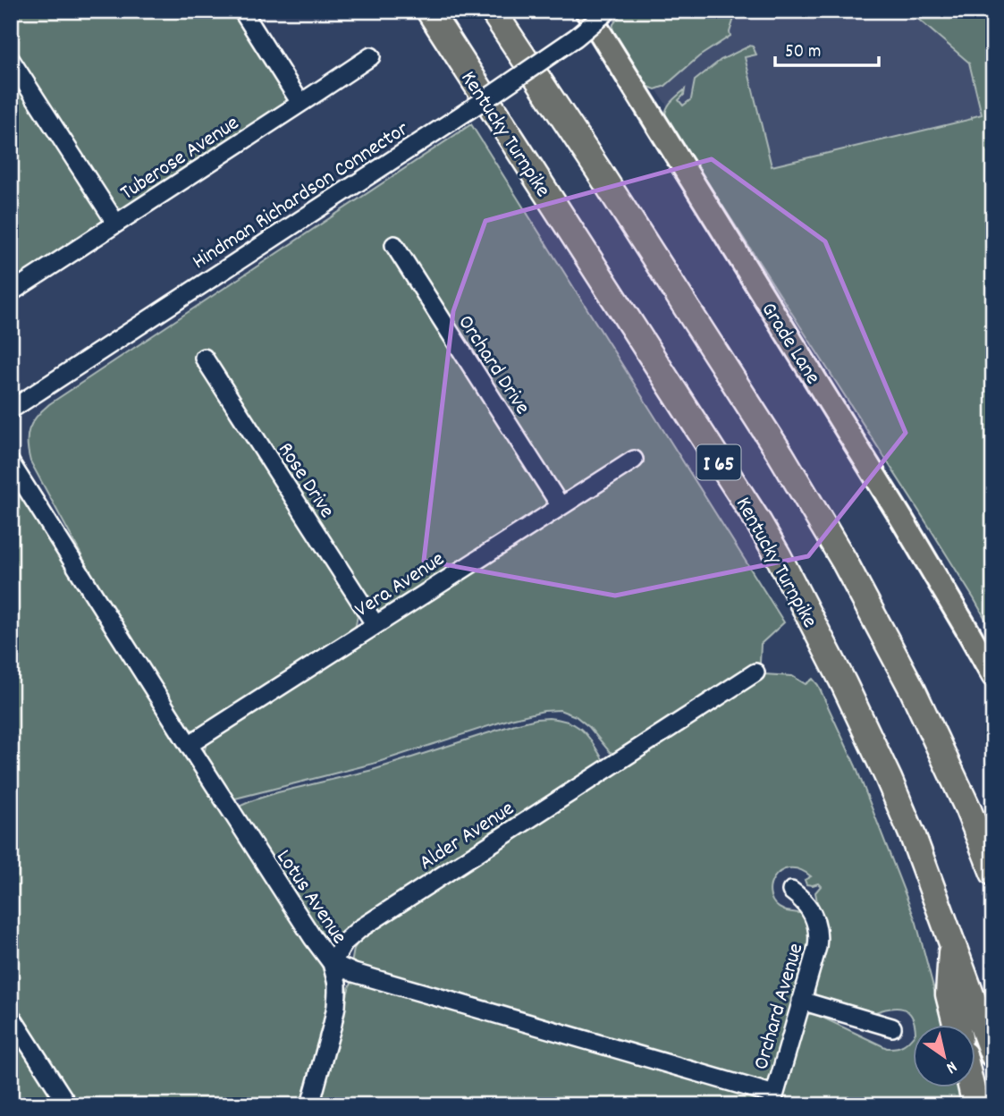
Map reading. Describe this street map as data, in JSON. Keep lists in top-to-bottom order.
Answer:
{
  "streets": {
    "highway": ["Kentucky Turnpike", "I 65"],
    "main road": ["Grade Lane"],
    "street": [
      "Tuberose Avenue",
      "Hindman Richardson Connector",
      "Orchard Drive",
      "Rose Drive",
      "Vera Avenue",
      "Alder Avenue",
      "Lotus Avenue",
      "Orchard Avenue"
    ]
  },
  "crossings": [
    ["Orchard Drive", "Vera Avenue"],
    ["Rose Drive", "Vera Avenue"],
    ["Vera Avenue", "Lotus Avenue"],
    ["Alder Avenue", "Lotus Avenue"],
    ["Lotus Avenue", "Orchard Avenue"]
  ],
  "scale_bar": "50 m",
  "north": "bottom right"
}
